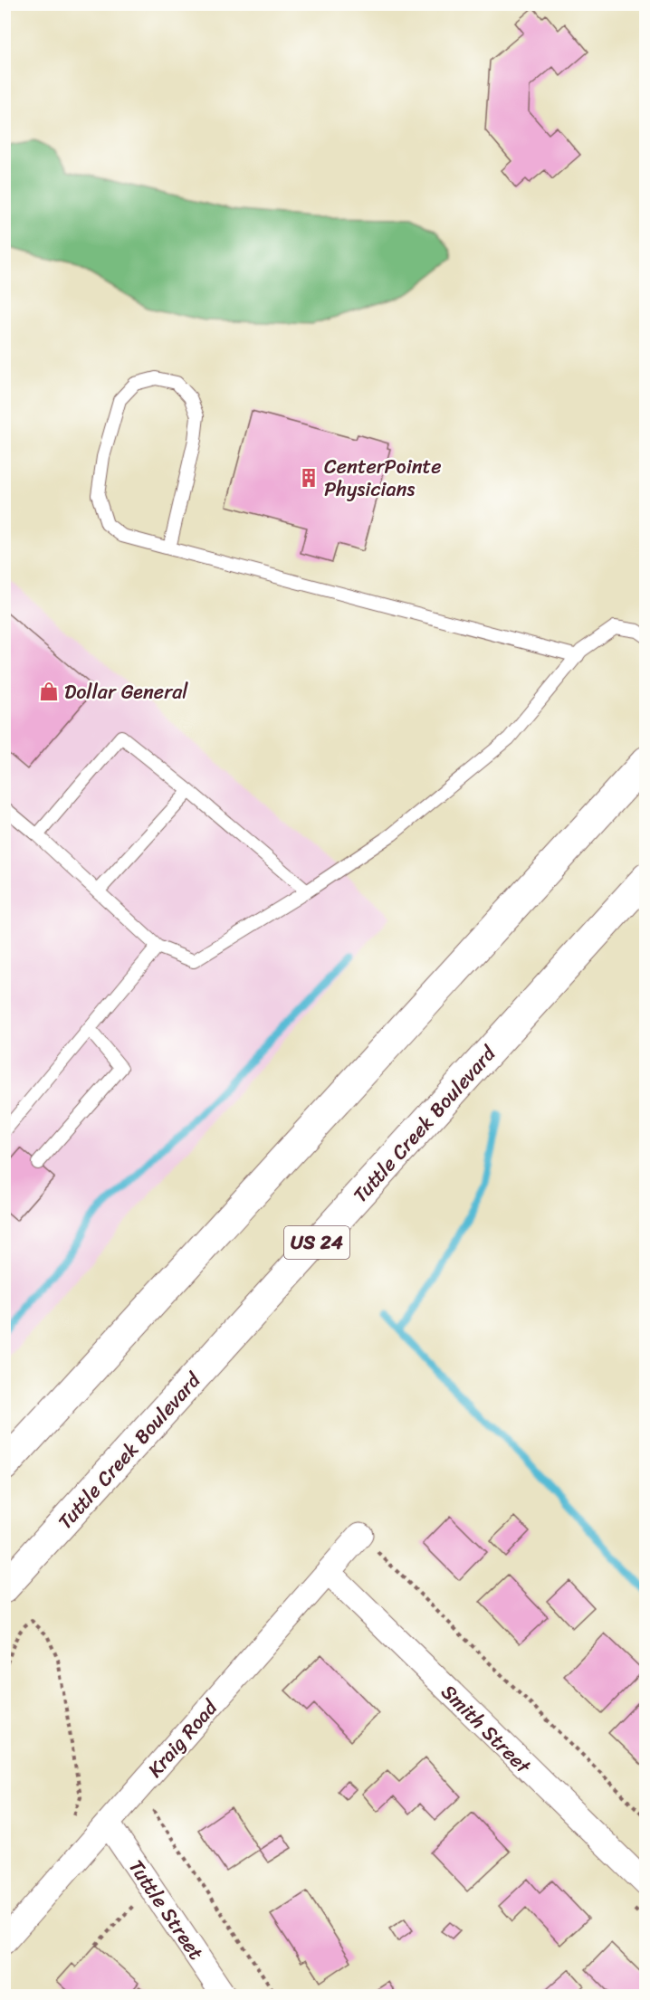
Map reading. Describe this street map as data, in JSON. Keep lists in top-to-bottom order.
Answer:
{
  "streets": {
    "highway": ["Tuttle Creek Boulevard", "US 24"],
    "street": ["Smith Street", "Kraig Road", "Tuttle Street"]
  },
  "crossings": [
    ["Smith Street", "Kraig Road"],
    ["Kraig Road", "Tuttle Street"]
  ],
  "places": {
    "building": ["CenterPointe Physicians"],
    "shop": ["Dollar General"]
  }
}
